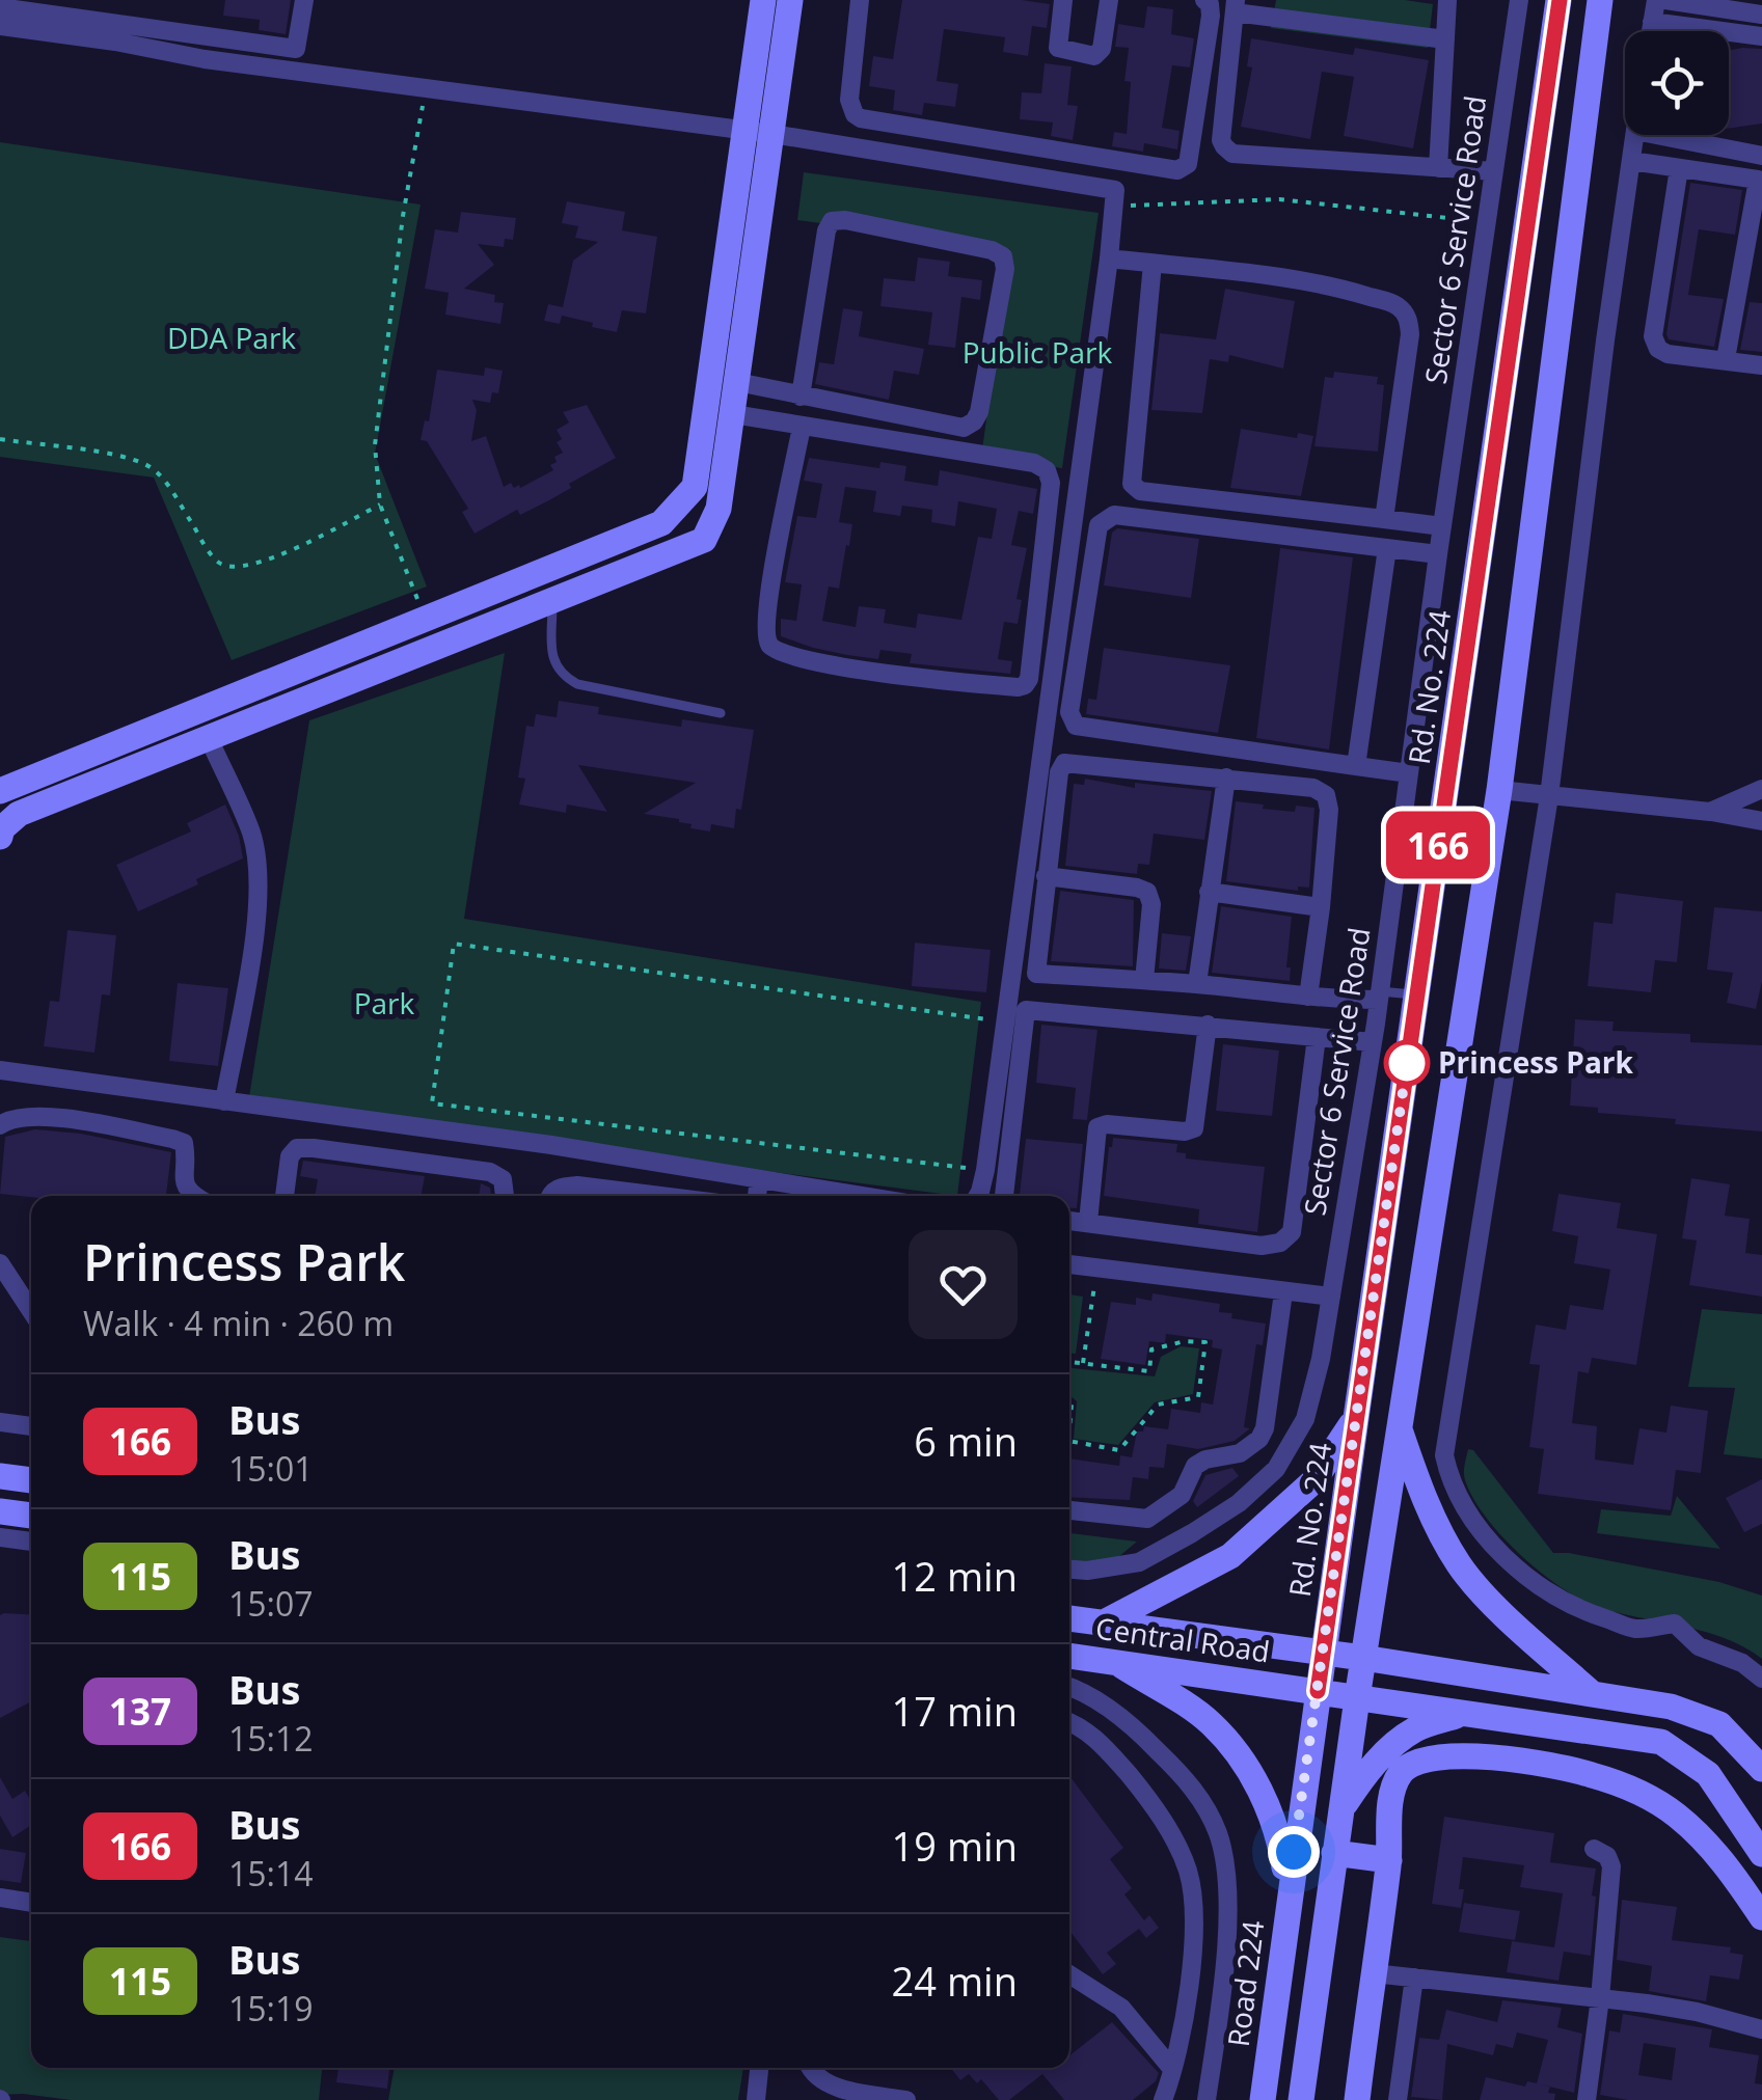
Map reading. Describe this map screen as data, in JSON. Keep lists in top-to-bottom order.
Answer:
{
  "streets": {
    "main road": ["Rd. No. 224", "Central Road", "Road 224"],
    "street": ["Sector 6 Service Road"]
  },
  "crossings": [
    ["Rd. No. 224", "Central Road"],
    ["Rd. No. 224", "Road 224"],
    ["Central Road", "Road 224"]
  ],
  "parks": ["DDA Park", "Public Park", "Park"],
  "places": ["Princess Park"],
  "lines": ["bus line 166"],
  "page": {
    "on_map": "166",
    "heading": ["Princess Park", "Walk · 4 min · 260 m"],
    "list": [
      {
        "mark": "166",
        "name": "Bus",
        "note": "15:01",
        "value": "6 min"
      },
      {
        "mark": "115",
        "name": "Bus",
        "note": "15:07",
        "value": "12 min"
      },
      {
        "mark": "137",
        "name": "Bus",
        "note": "15:12",
        "value": "17 min"
      },
      {
        "mark": "166",
        "name": "Bus",
        "note": "15:14",
        "value": "19 min"
      },
      {
        "mark": "115",
        "name": "Bus",
        "note": "15:19",
        "value": "24 min"
      }
    ]
  }
}
